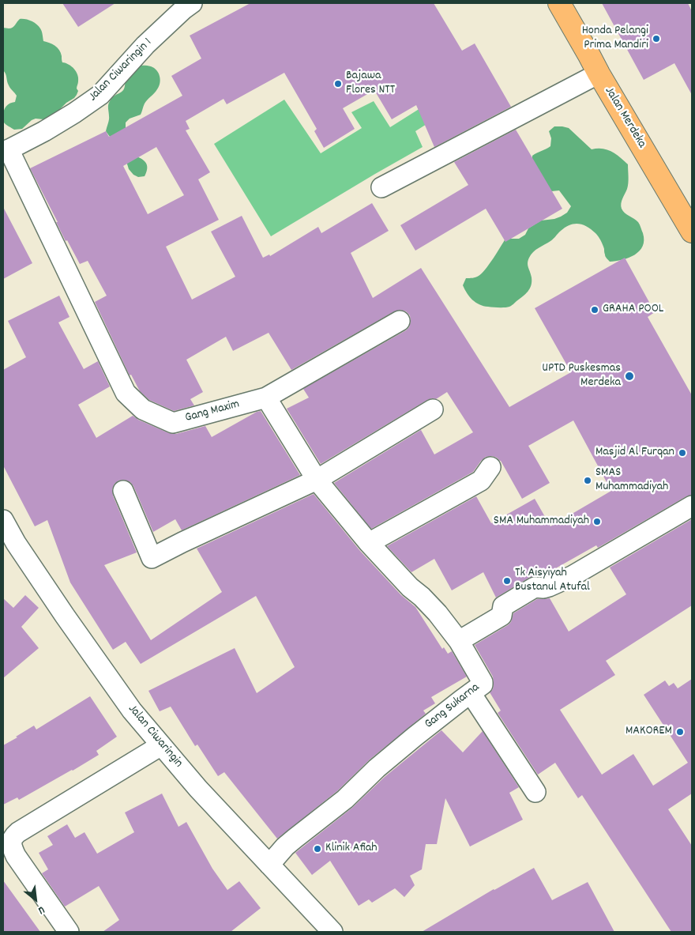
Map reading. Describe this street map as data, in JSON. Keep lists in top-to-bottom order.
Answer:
{
  "streets": {
    "main road": ["Jalan Merdeka"],
    "street": [
      "Jalan Ciwaringin 1",
      "Gang Maxim",
      "Gang Sukarna",
      "Jalan Ciwaringin"
    ]
  },
  "crossings": [
    ["Jalan Ciwaringin 1", "Gang Maxim"],
    ["Gang Sukarna", "Jalan Ciwaringin"]
  ],
  "places": [
    "Honda Pelangi Prima Mandiri",
    "Bajawa Flores NTT",
    "GRAHA POOL",
    "UPTD Puskesmas Merdeka",
    "Masjid Al Furqan",
    "SMAS Muhammadiyah",
    "SMA Muhammadiyah",
    "Tk Aisyiyah Bustanul Atufal",
    "MAKOREM",
    "Klinik Afiah"
  ],
  "north": "bottom right"
}
